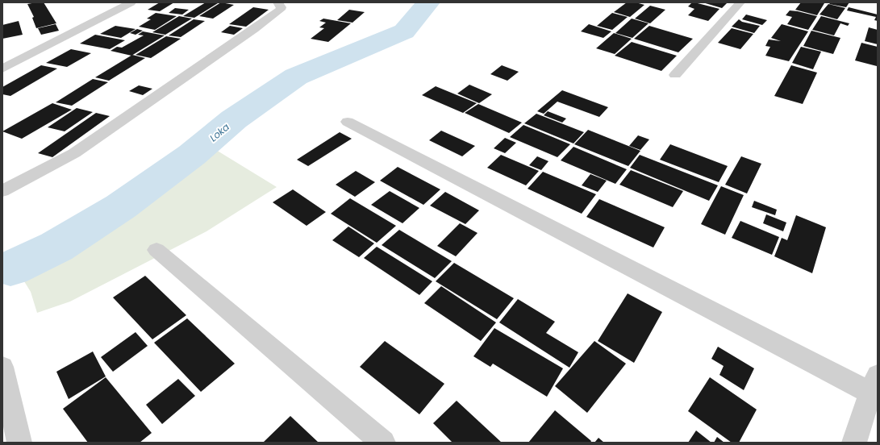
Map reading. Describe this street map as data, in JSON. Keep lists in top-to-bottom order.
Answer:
{
  "water": ["Loka"]
}
